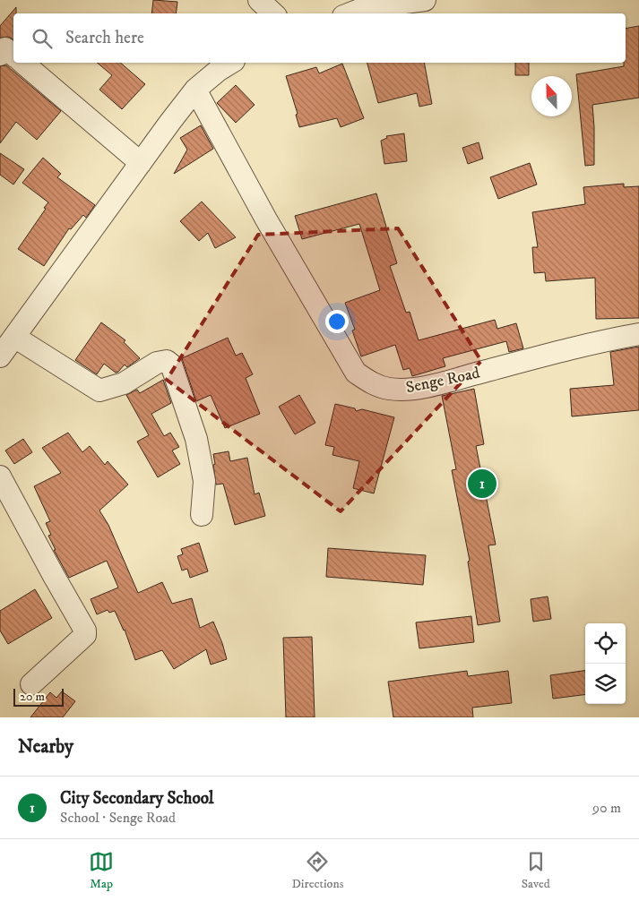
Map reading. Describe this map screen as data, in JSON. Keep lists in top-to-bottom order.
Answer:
{
  "streets": {
    "street": ["Senge Road"]
  },
  "scale_bar": "20 m",
  "north": "top",
  "page": {
    "search": "Search here",
    "pins": "1",
    "scale": "20 m",
    "heading": "Nearby",
    "list": [
      {
        "mark": "1",
        "name": "City Secondary School",
        "note": "School · Senge Road",
        "value": "90 m"
      }
    ],
    "nav": ["Map", "Directions", "Saved"]
  }
}
